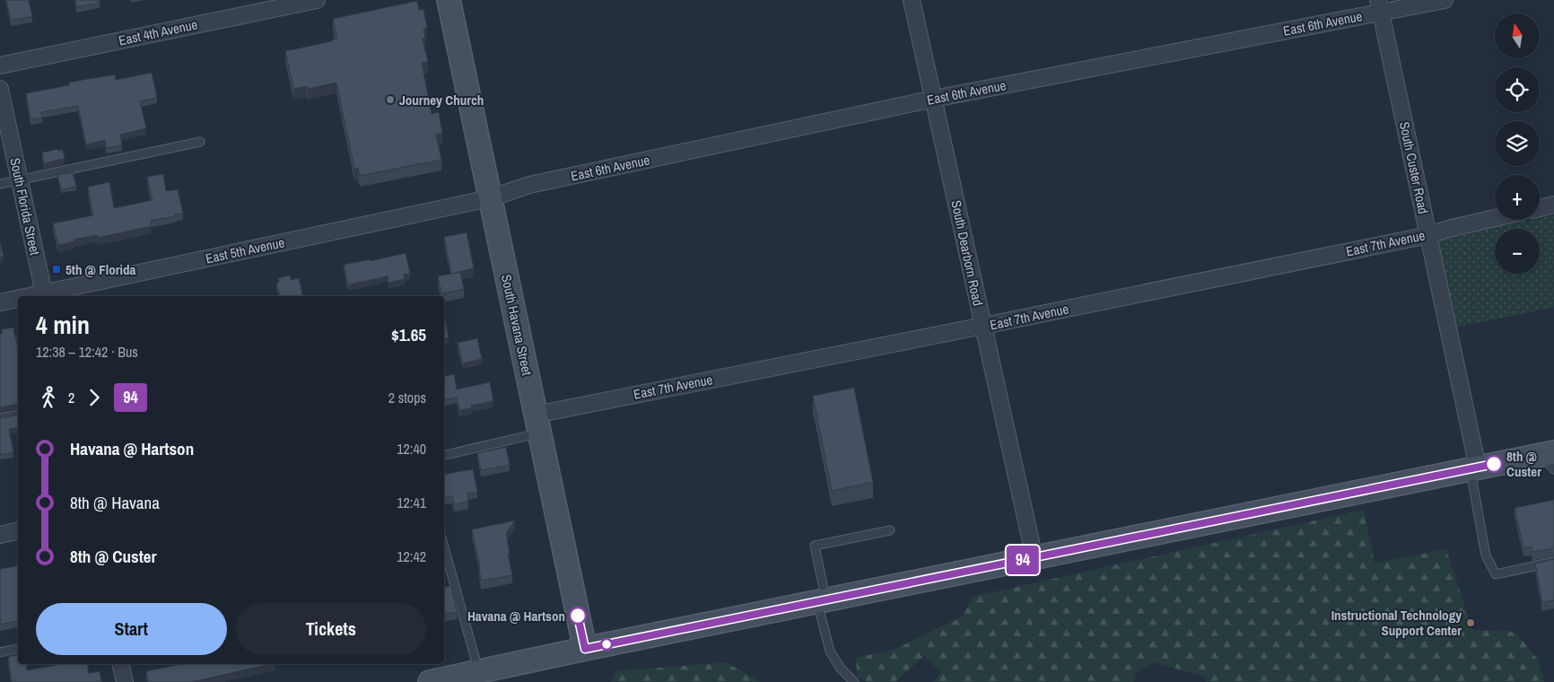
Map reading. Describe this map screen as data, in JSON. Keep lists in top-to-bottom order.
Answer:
{
  "streets": {
    "street": [
      "East 6th Avenue",
      "East 4th Avenue",
      "South Custer Road",
      "South Florida Street",
      "East 7th Avenue",
      "East 5th Avenue",
      "South Dearborn Road",
      "South Havana Street"
    ]
  },
  "crossings": [
    ["East 6th Avenue", "South Custer Road"],
    ["East 6th Avenue", "East 5th Avenue"],
    ["East 6th Avenue", "South Dearborn Road"],
    ["East 6th Avenue", "South Havana Street"],
    ["South Custer Road", "East 7th Avenue"],
    ["South Florida Street", "East 5th Avenue"],
    ["East 7th Avenue", "South Dearborn Road"],
    ["East 7th Avenue", "South Havana Street"],
    ["East 5th Avenue", "South Havana Street"]
  ],
  "places": {
    "other": [
      "Journey Church",
      "8th @ Custer",
      "Havana @ Hartson",
      "Instructional Technology Support Center"
    ],
    "transit": ["5th @ Florida"]
  },
  "lines": ["bus line 94"],
  "north": "top",
  "page": {
    "on_map": "94",
    "map_buttons": ["+", "−"],
    "heading": ["4 min", "12:38 – 12:42 · Bus", "$1.65"],
    "legs": ["2", "94", "2 stops"],
    "list": [
      {
        "name": "Havana @ Hartson",
        "value": "12:40"
      },
      {
        "name": "8th @ Havana",
        "value": "12:41"
      },
      {
        "name": "8th @ Custer",
        "value": "12:42"
      }
    ],
    "buttons": ["Start", "Tickets"]
  }
}
